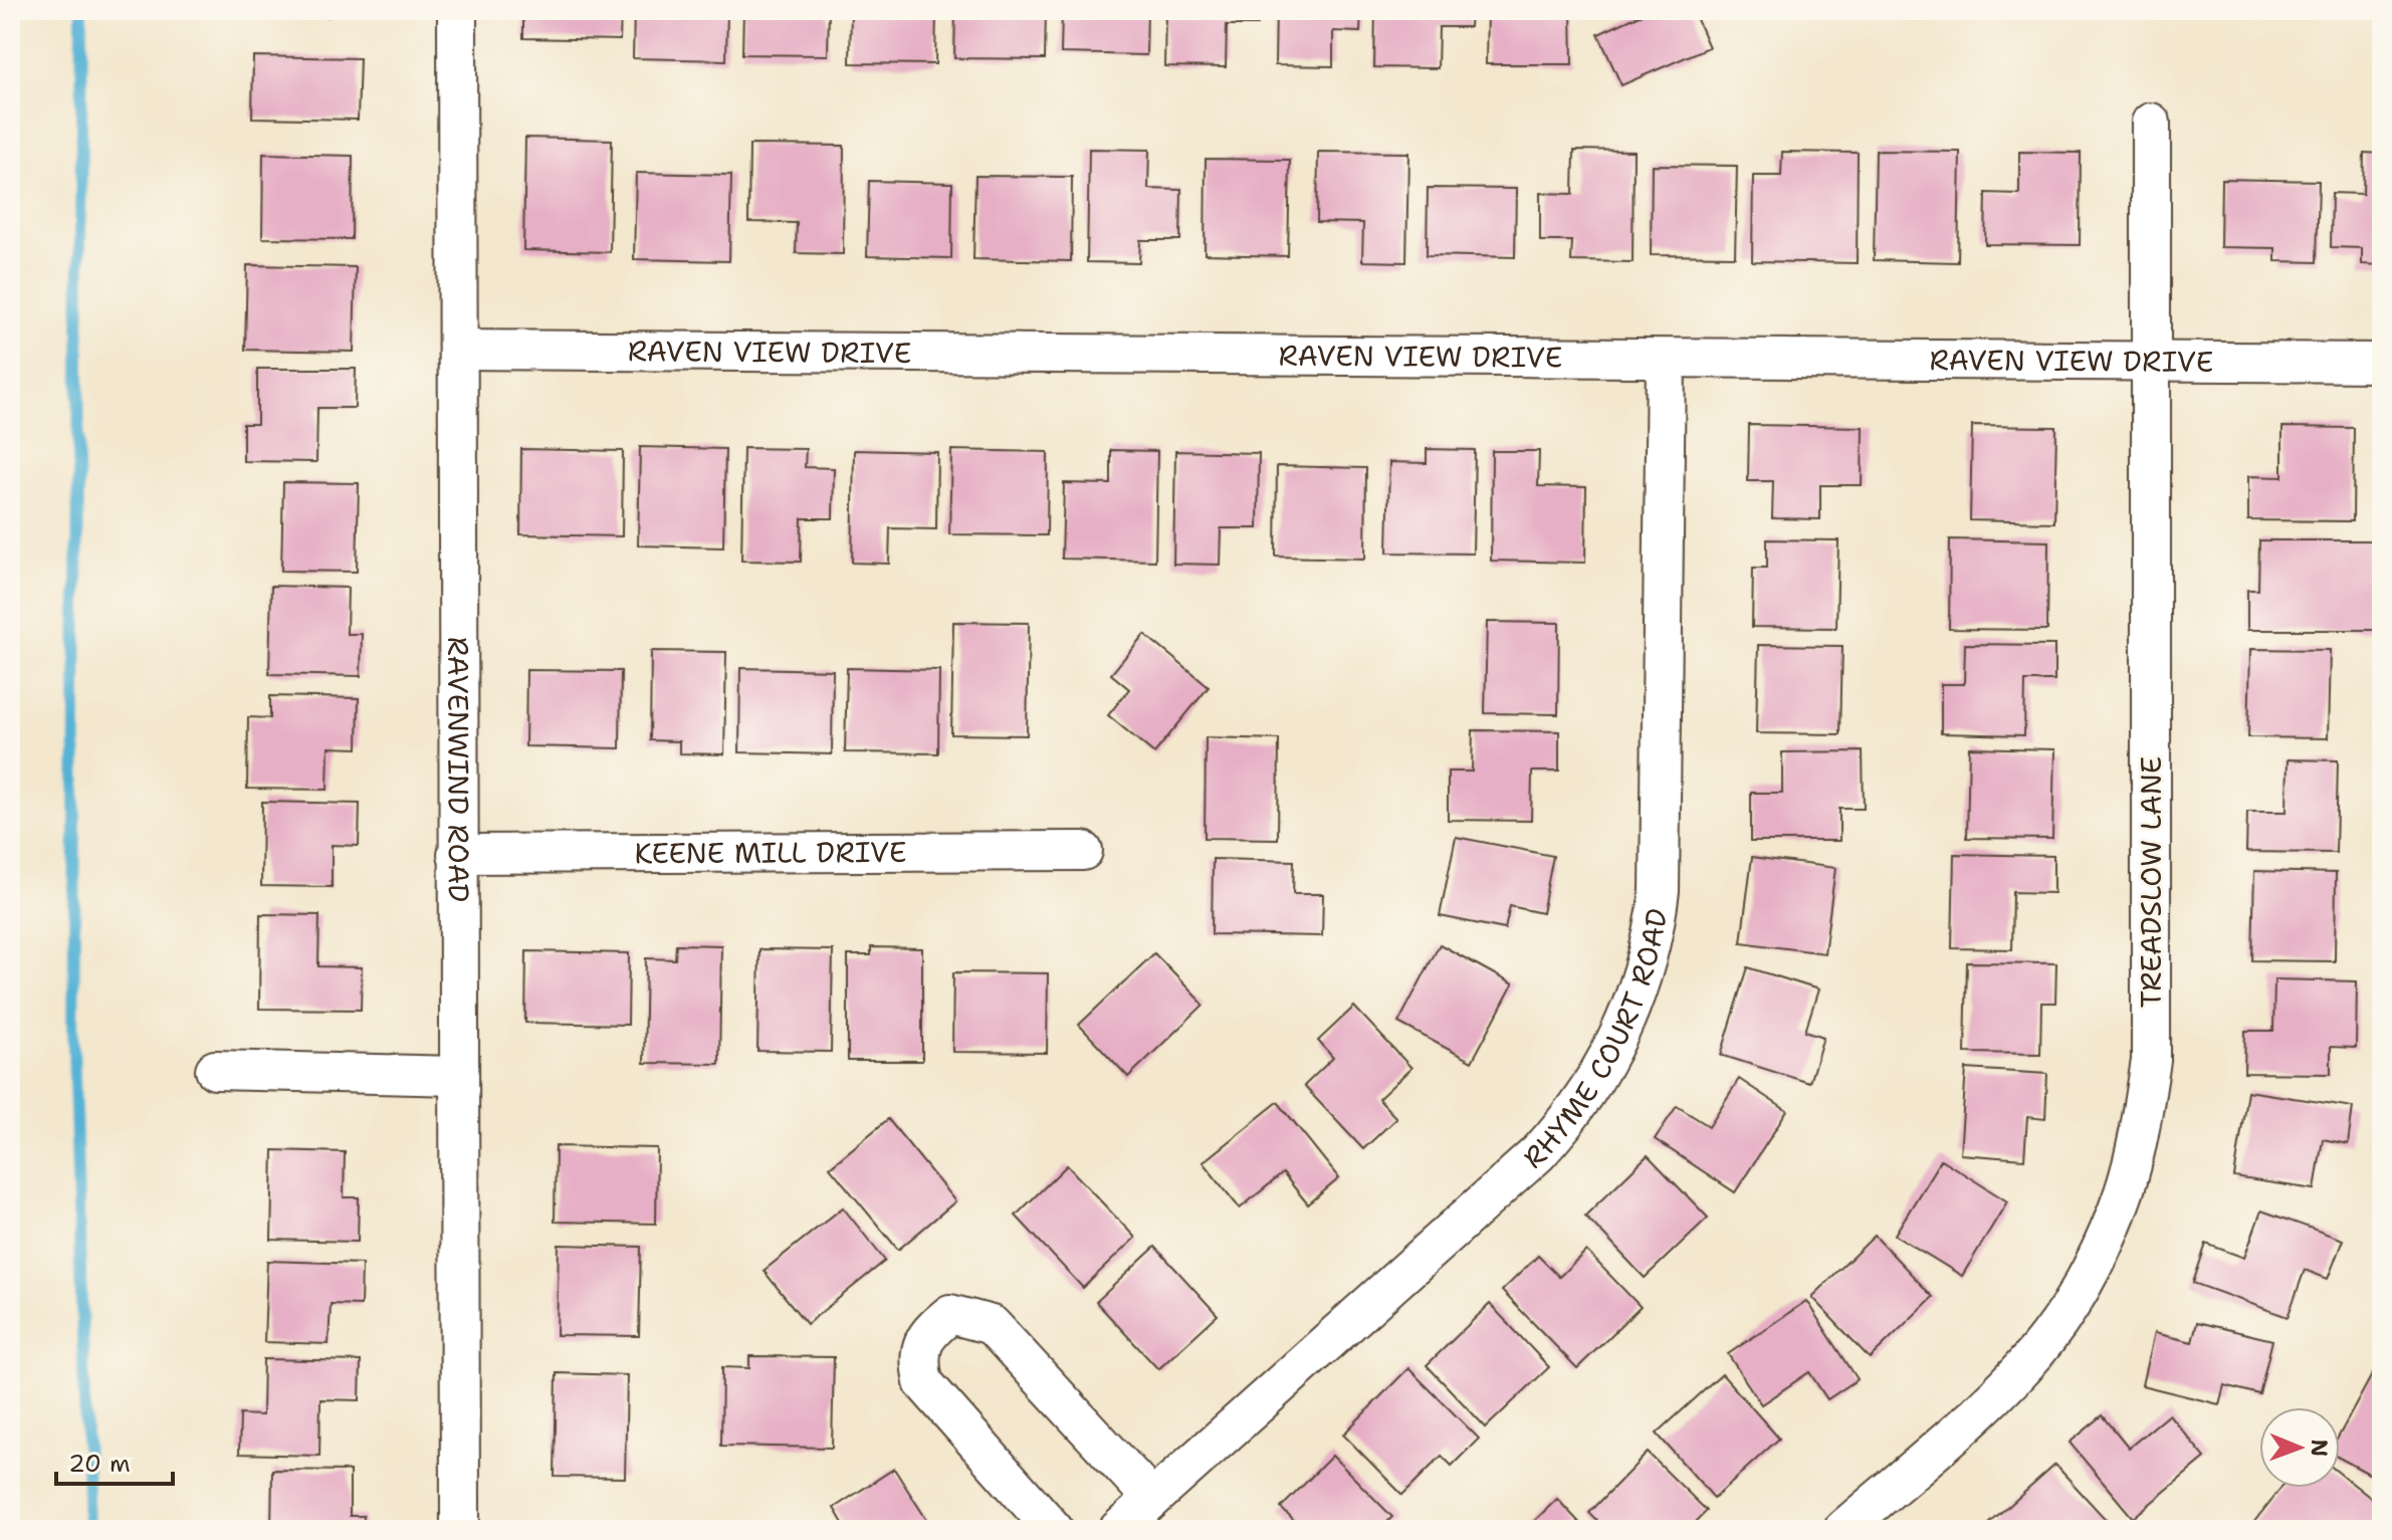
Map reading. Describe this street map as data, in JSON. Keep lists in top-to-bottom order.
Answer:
{
  "streets": {
    "street": [
      "RAVEN VIEW DRIVE",
      "RAVENWIND ROAD",
      "KEENE MILL DRIVE",
      "TREADSLOW LANE",
      "RHYME COURT ROAD"
    ]
  },
  "crossings": [
    ["RAVEN VIEW DRIVE", "RAVENWIND ROAD"],
    ["RAVEN VIEW DRIVE", "TREADSLOW LANE"],
    ["RAVEN VIEW DRIVE", "RHYME COURT ROAD"],
    ["RAVENWIND ROAD", "KEENE MILL DRIVE"]
  ],
  "scale_bar": "20 m",
  "north": "right"
}
